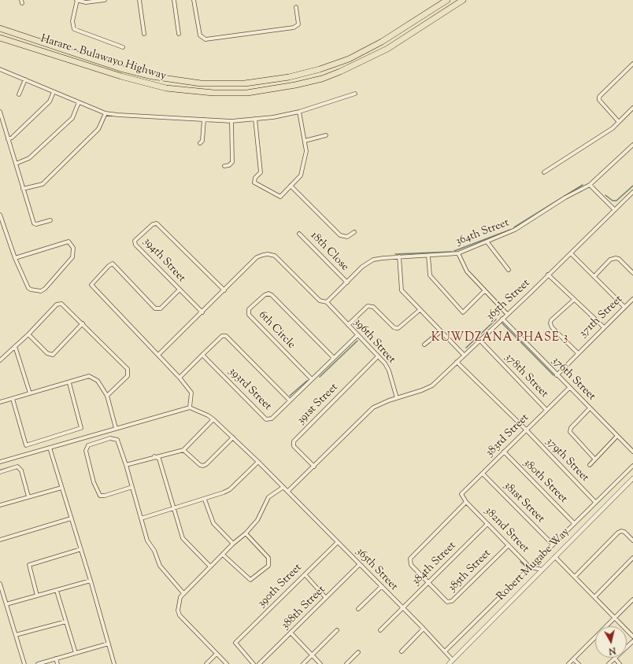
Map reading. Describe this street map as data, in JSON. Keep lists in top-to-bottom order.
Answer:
{
  "streets": {
    "highway": ["Harare - Bulawayo Highway"],
    "street": [
      "364th Street",
      "18th Close",
      "394th Street",
      "365th Street",
      "371th Street",
      "6th Circle",
      "396th Street",
      "378th Street",
      "376th Street",
      "393rd Street",
      "391st Street",
      "383rd Street",
      "379th Street",
      "380th Street",
      "381st Street",
      "382nd Street",
      "384th Street",
      "Robert Mugabe Way",
      "385th Street",
      "390th Street",
      "388th Street"
    ]
  },
  "crossings": [
    ["364th Street", "18th Close"],
    ["364th Street", "396th Street"],
    ["394th Street", "396th Street"],
    ["365th Street", "396th Street"],
    ["365th Street", "378th Street"],
    ["365th Street", "376th Street"],
    ["365th Street", "391st Street"],
    ["365th Street", "379th Street"],
    ["365th Street", "384th Street"],
    ["365th Street", "Robert Mugabe Way"],
    ["365th Street", "390th Street"],
    ["365th Street", "388th Street"],
    ["371th Street", "376th Street"],
    ["6th Circle", "393rd Street"],
    ["396th Street", "393rd Street"],
    ["396th Street", "391st Street"],
    ["378th Street", "383rd Street"],
    ["376th Street", "383rd Street"],
    ["383rd Street", "379th Street"],
    ["383rd Street", "380th Street"],
    ["383rd Street", "381st Street"],
    ["383rd Street", "382nd Street"],
    ["382nd Street", "384th Street"],
    ["382nd Street", "Robert Mugabe Way"],
    ["382nd Street", "385th Street"],
    ["384th Street", "385th Street"]
  ],
  "districts": ["KUWDZANA PHASE 3"],
  "north": "bottom"
}
